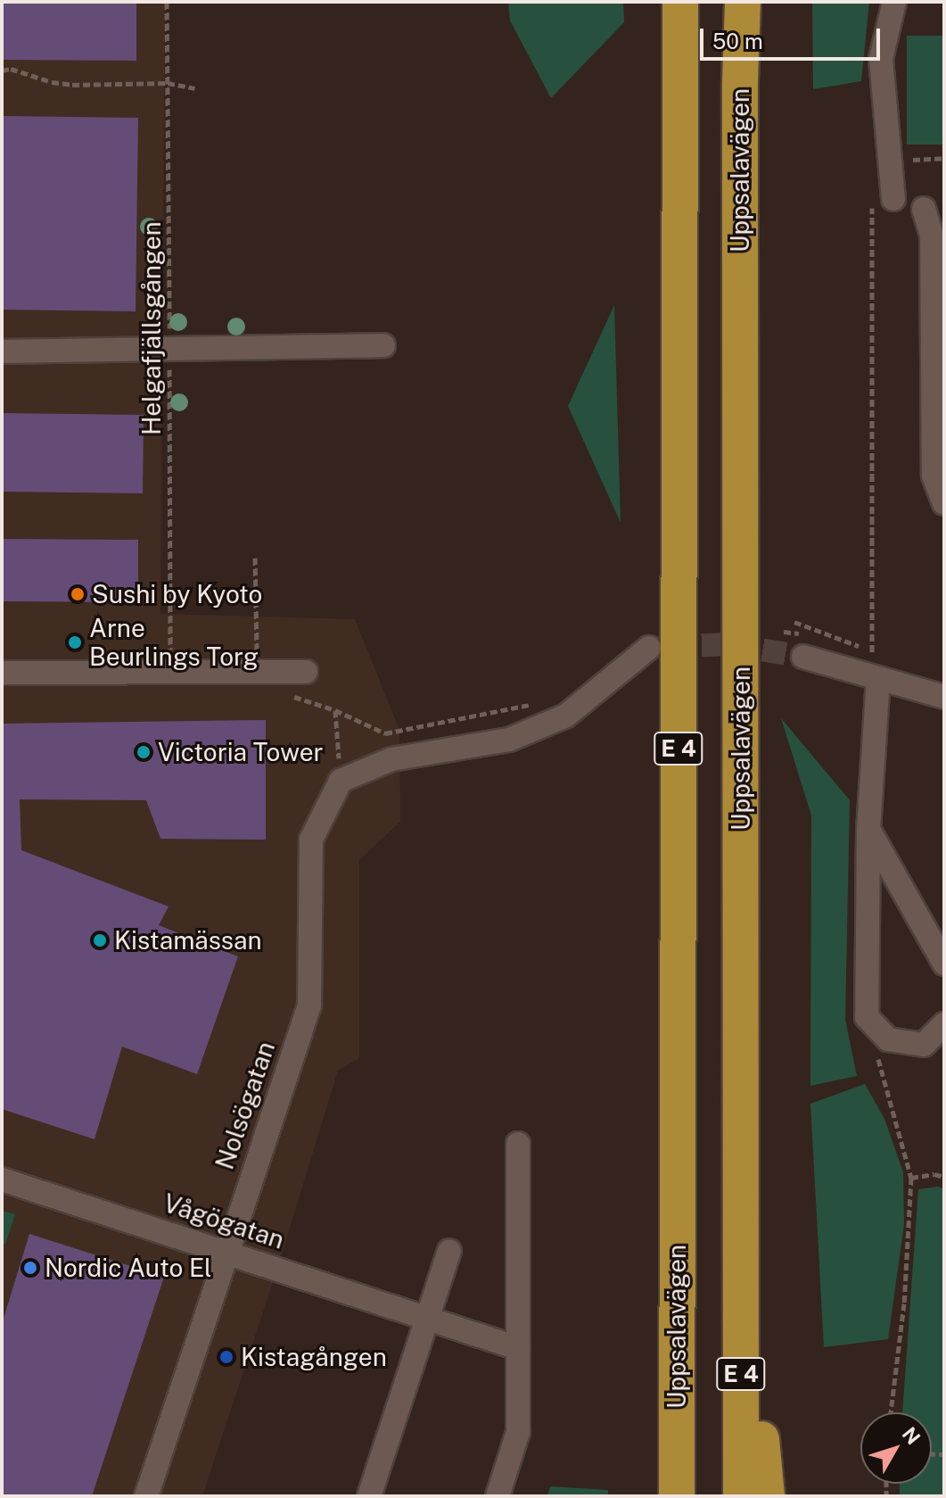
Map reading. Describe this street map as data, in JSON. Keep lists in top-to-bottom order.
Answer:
{
  "streets": {
    "highway": ["Uppsalavägen", "E 4"],
    "street": ["Nolsögatan", "Vågögatan"],
    "path": ["Helgafjällsgången"]
  },
  "crossings": [
    ["Nolsögatan", "Vågögatan"]
  ],
  "places": [
    "Sushi by Kyoto",
    "Arne Beurlings Torg",
    "Victoria Tower",
    "Kistamässan",
    "Nordic Auto El",
    "Kistagången"
  ],
  "scale_bar": "50 m",
  "north": "top right"
}
